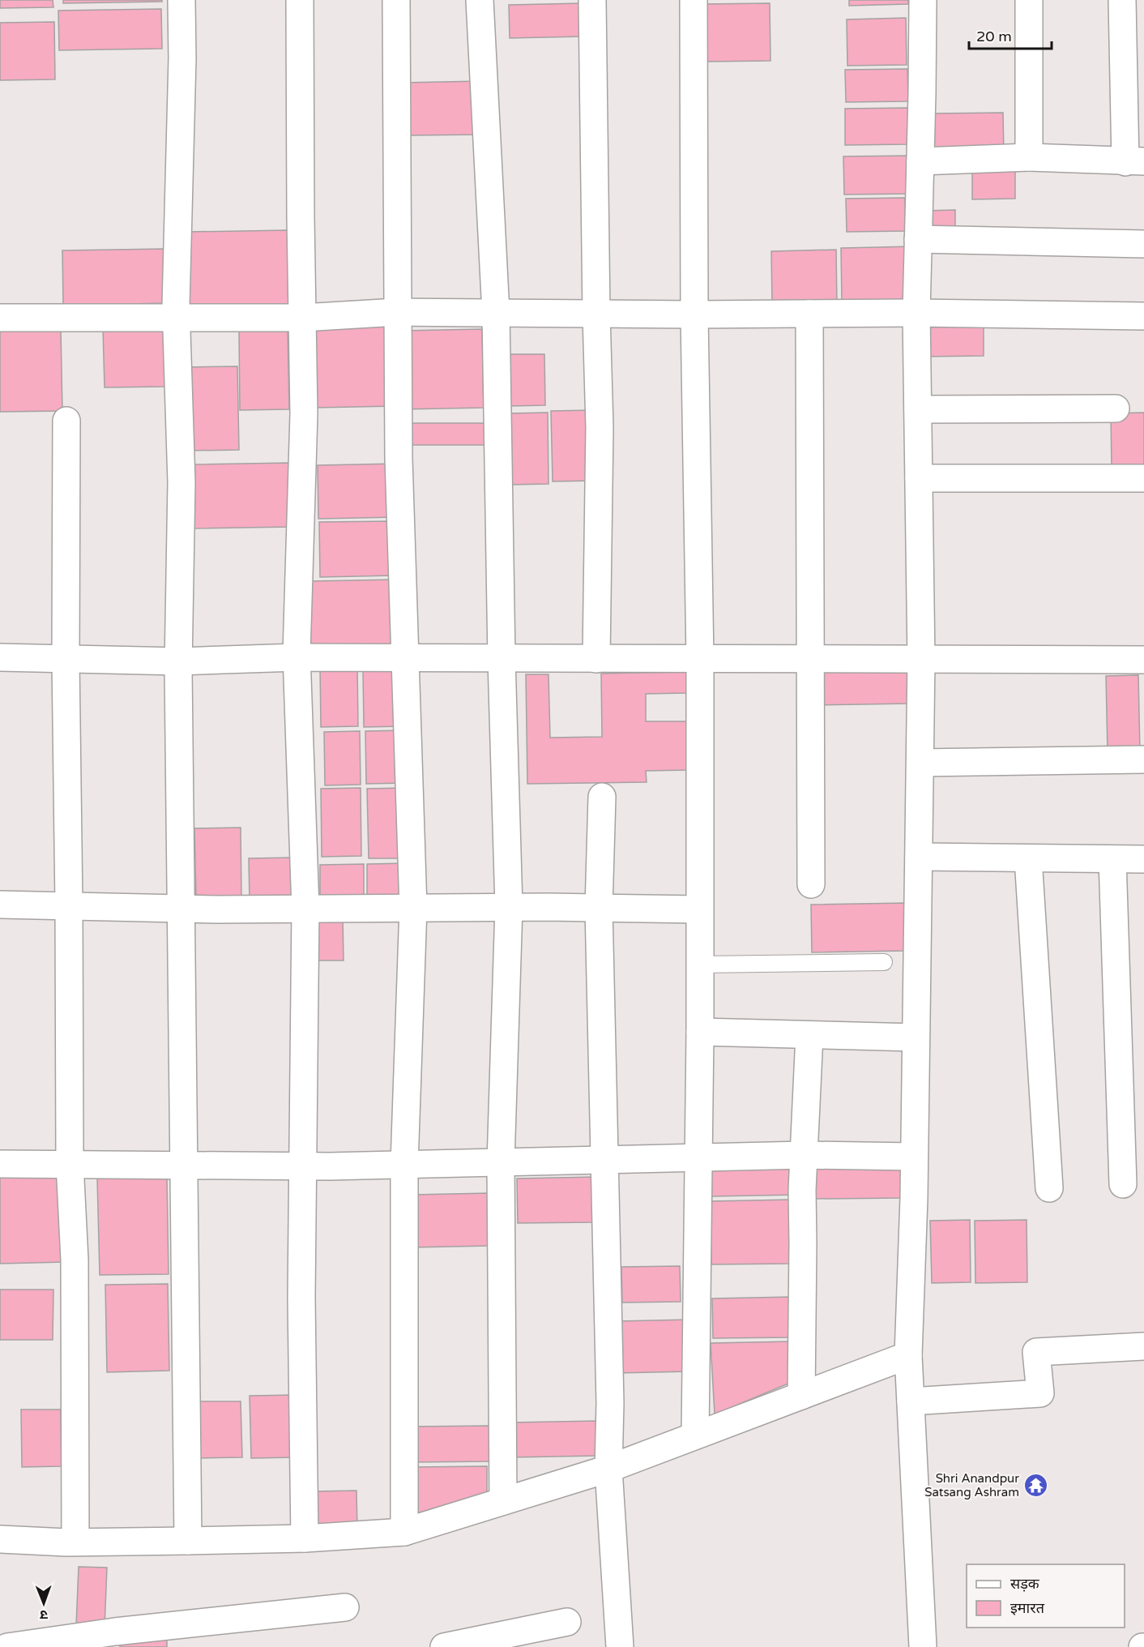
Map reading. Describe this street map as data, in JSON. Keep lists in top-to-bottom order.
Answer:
{
  "places": {
    "temple": ["Shri Anandpur Satsang Ashram"]
  },
  "legend": ["सड़क", "इमारत"],
  "scale_bar": "20 m",
  "north": "bottom"
}
